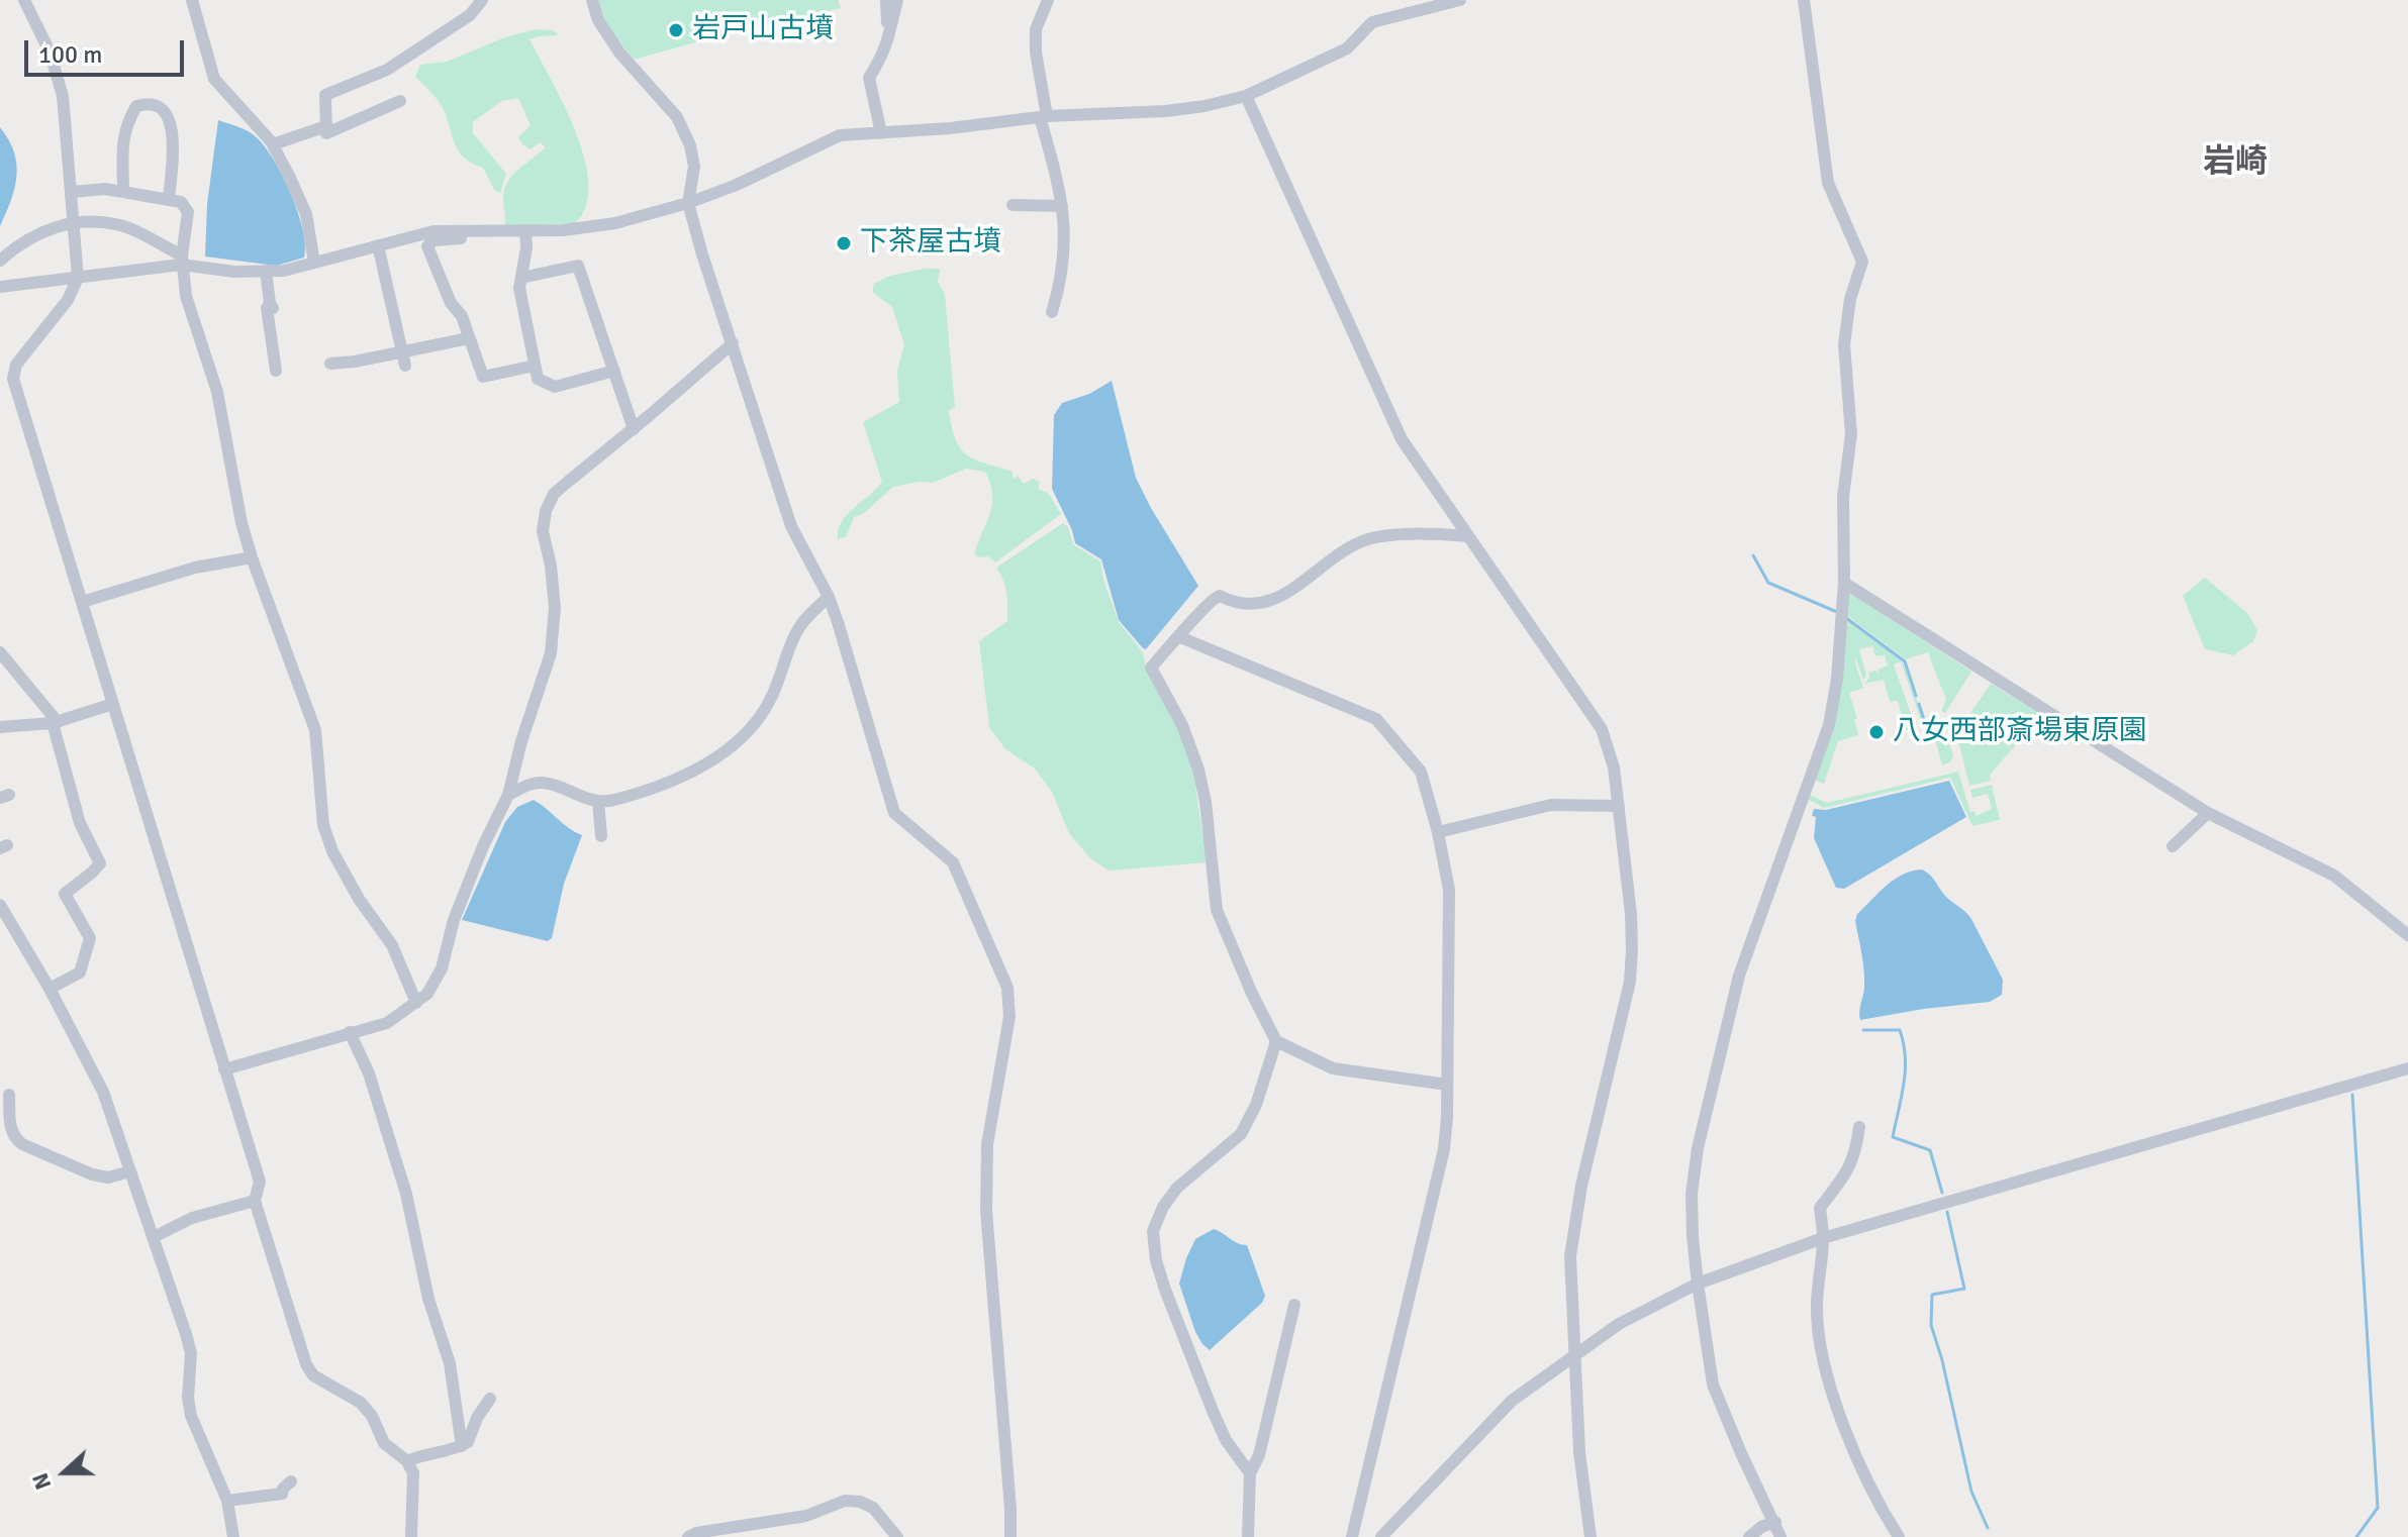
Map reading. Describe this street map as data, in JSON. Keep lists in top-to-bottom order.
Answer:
{
  "districts": ["岩崎"],
  "places": ["岩戸山古墳", "下茶屋古墳", "八女西部斎場東原園"],
  "scale_bar": "100 m",
  "north": "left"
}
